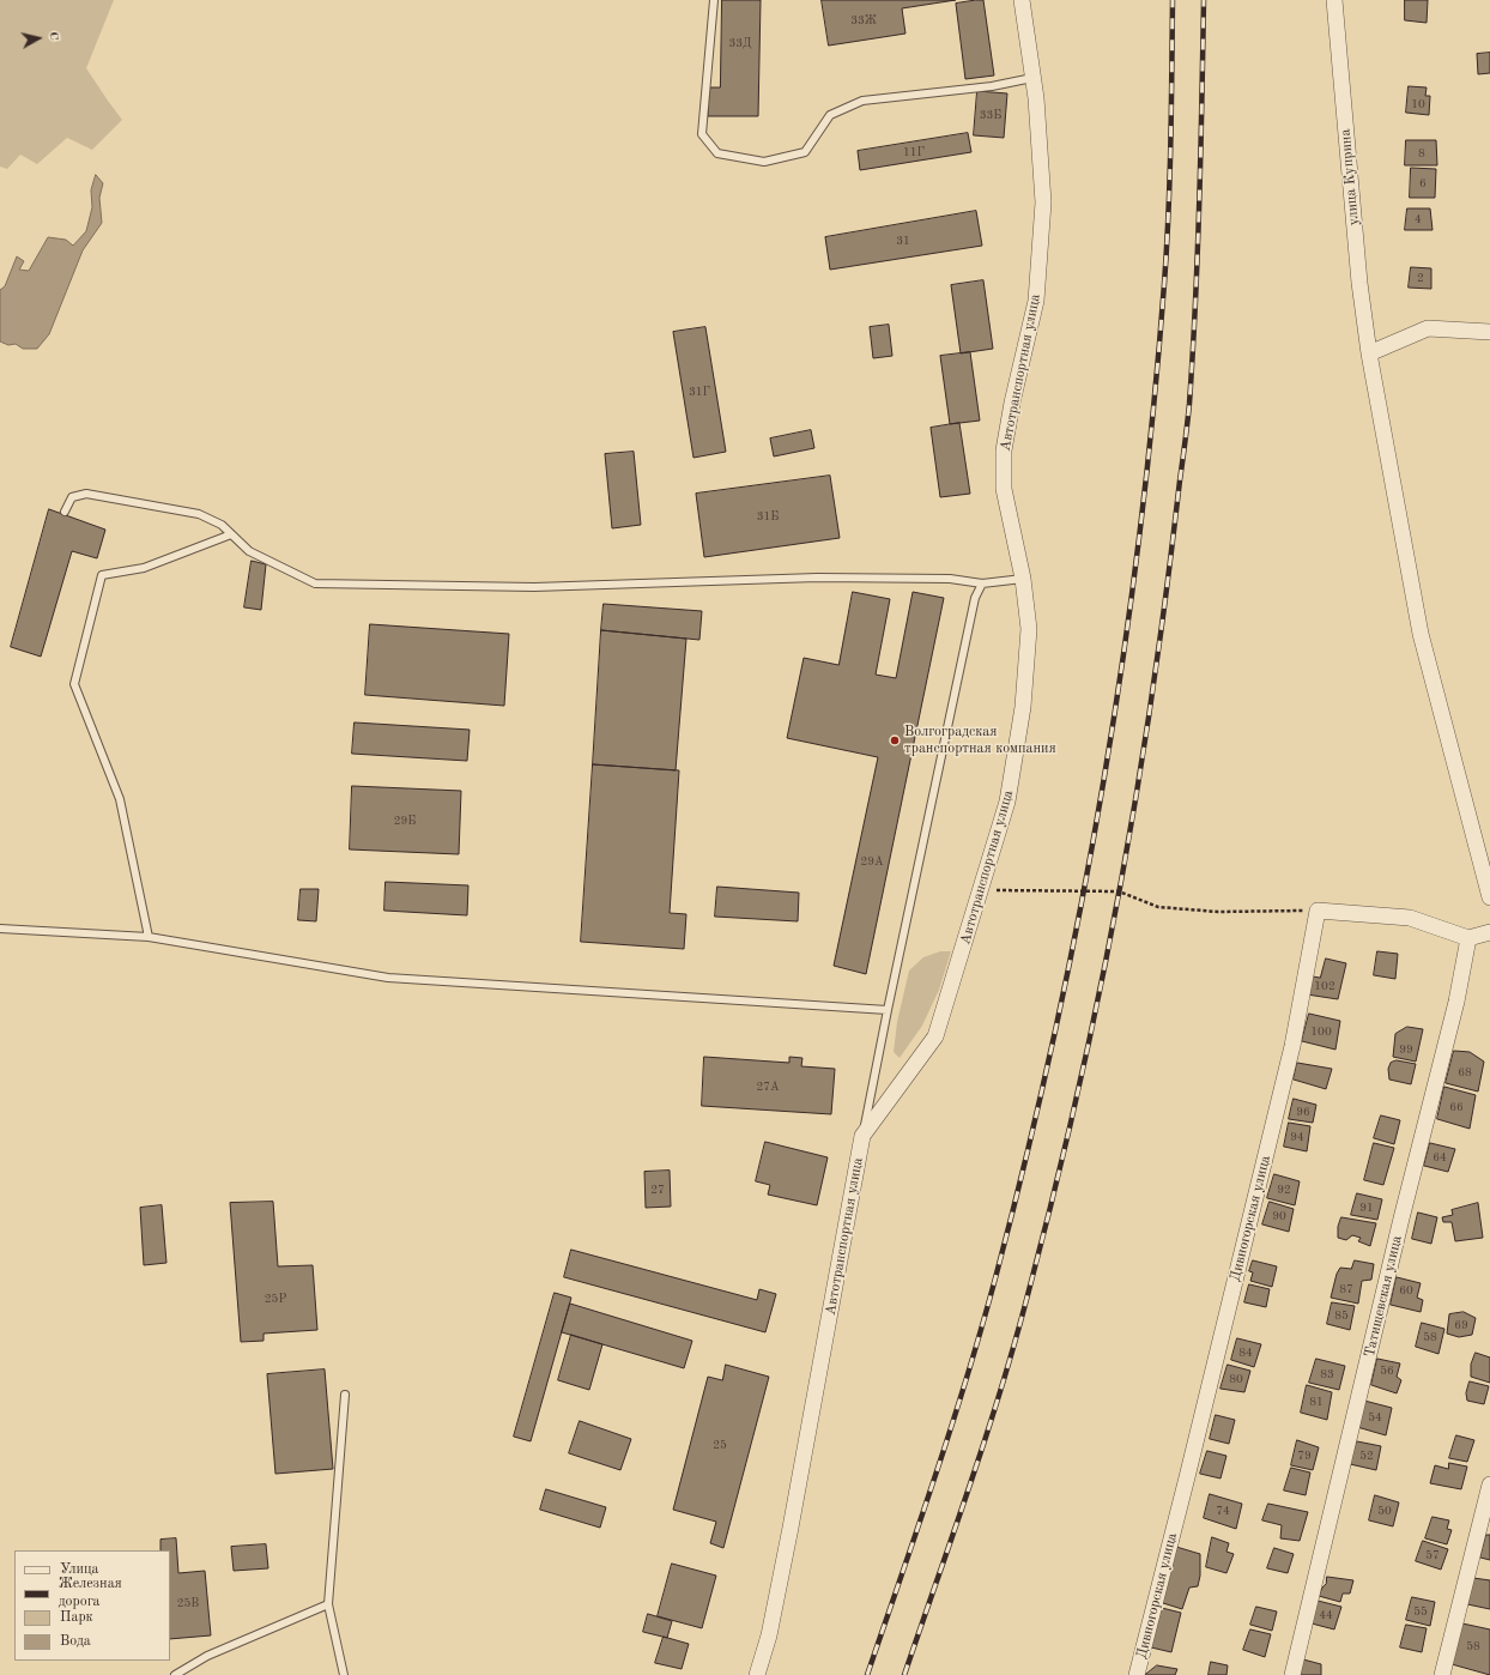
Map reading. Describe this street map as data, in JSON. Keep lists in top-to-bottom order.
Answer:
{
  "streets": {
    "street": [
      "улица Куприна",
      "Автотранспортная улица",
      "Дивногорская улица",
      "Татищевская улица"
    ]
  },
  "places": ["Волгоградская транспортная компания"],
  "house_numbers": [
    "33Ж",
    "33Д",
    "10",
    "33Б",
    "11Г",
    "8",
    "6",
    "4",
    "31",
    "2",
    "31Г",
    "31Б",
    "29Б",
    "29А",
    "102",
    "100",
    "99",
    "68",
    "27А",
    "66",
    "96",
    "94",
    "64",
    "27",
    "92",
    "91",
    "90",
    "87",
    "60",
    "25Р",
    "85",
    "69",
    "58",
    "84",
    "56",
    "83",
    "80",
    "81",
    "54",
    "25",
    "79",
    "52",
    "74",
    "50",
    "57",
    "25В",
    "55",
    "44",
    "58"
  ],
  "legend": [
    "Улица",
    "Железная дорога",
    "Парк",
    "Вода"
  ],
  "north": "right"
}
